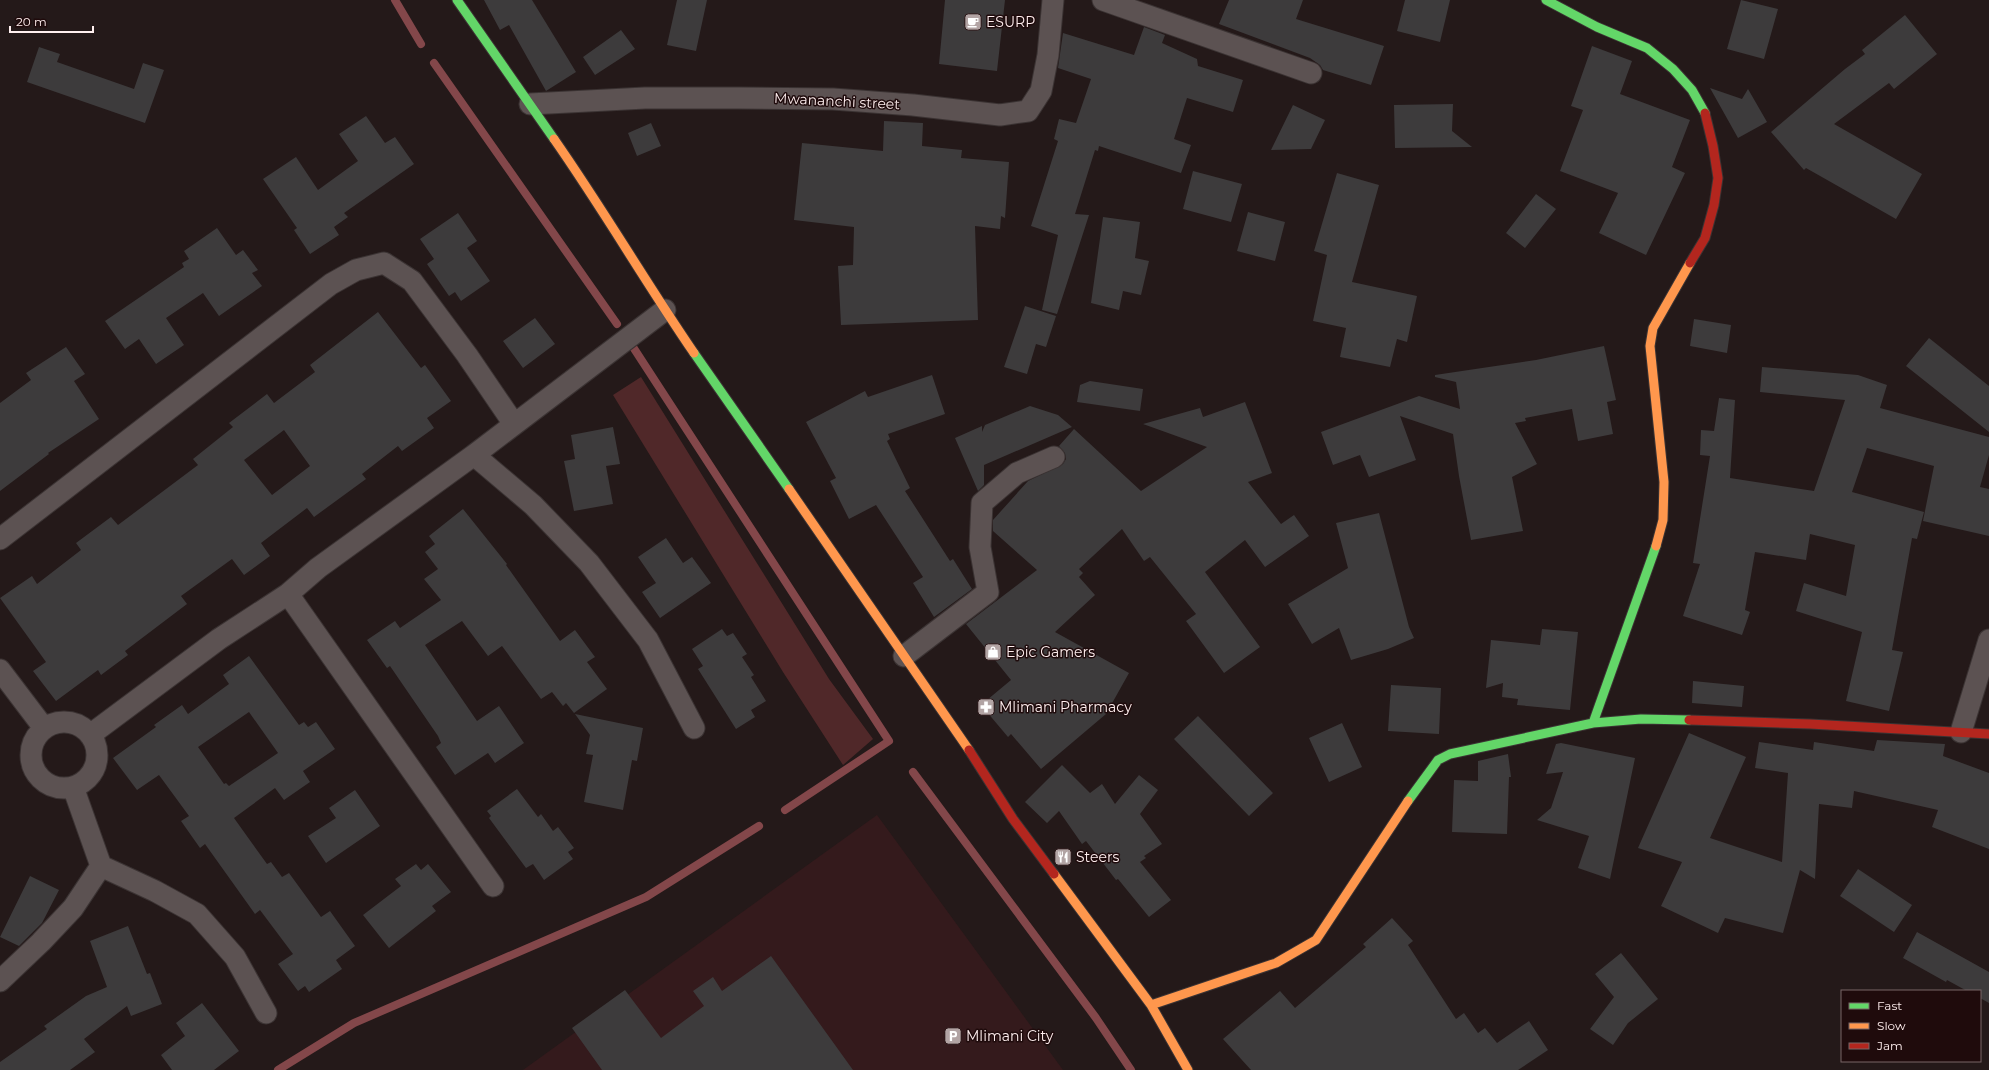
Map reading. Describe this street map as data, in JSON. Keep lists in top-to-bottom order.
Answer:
{
  "streets": {
    "street": ["Mwananchi street"]
  },
  "places": {
    "cafe": ["ESURP"],
    "shop": ["Epic Gamers"],
    "pharmacy": ["Mlimani Pharmacy"],
    "restaurant": ["Steers"],
    "parking": ["Mlimani City"]
  },
  "legend": ["Fast", "Slow", "Jam"],
  "scale_bar": "20 m"
}
